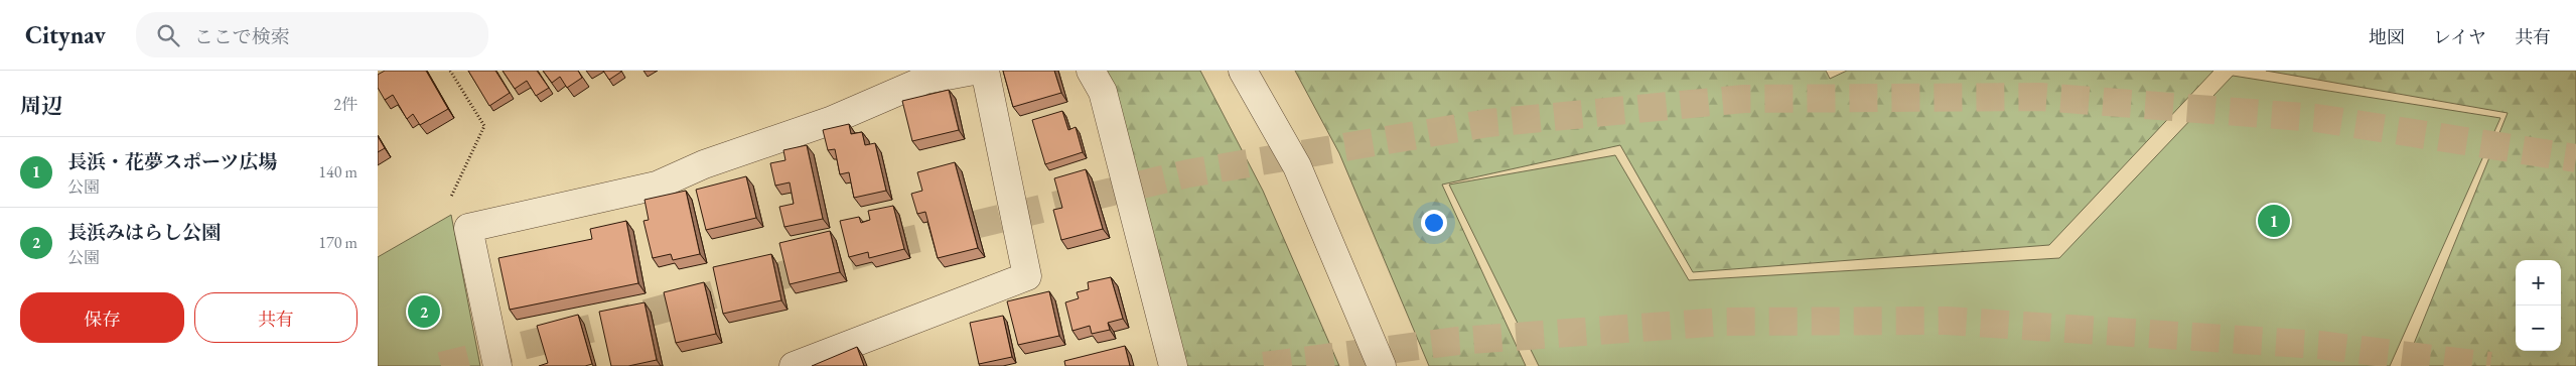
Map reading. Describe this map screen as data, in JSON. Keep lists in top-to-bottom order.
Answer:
{
  "page": {
    "header": "Citynav",
    "search": "ここで検索",
    "nav": ["地図", "レイヤ", "共有"],
    "heading": ["周辺", "2件"],
    "list": [
      {
        "mark": "1",
        "name": "長浜・花夢スポーツ広場",
        "note": "公園",
        "value": "140 m"
      },
      {
        "mark": "2",
        "name": "長浜みはらし公園",
        "note": "公園",
        "value": "170 m"
      }
    ],
    "pins": ["1", "2"],
    "map_buttons": ["+", "−"],
    "buttons": ["保存", "共有"]
  }
}
